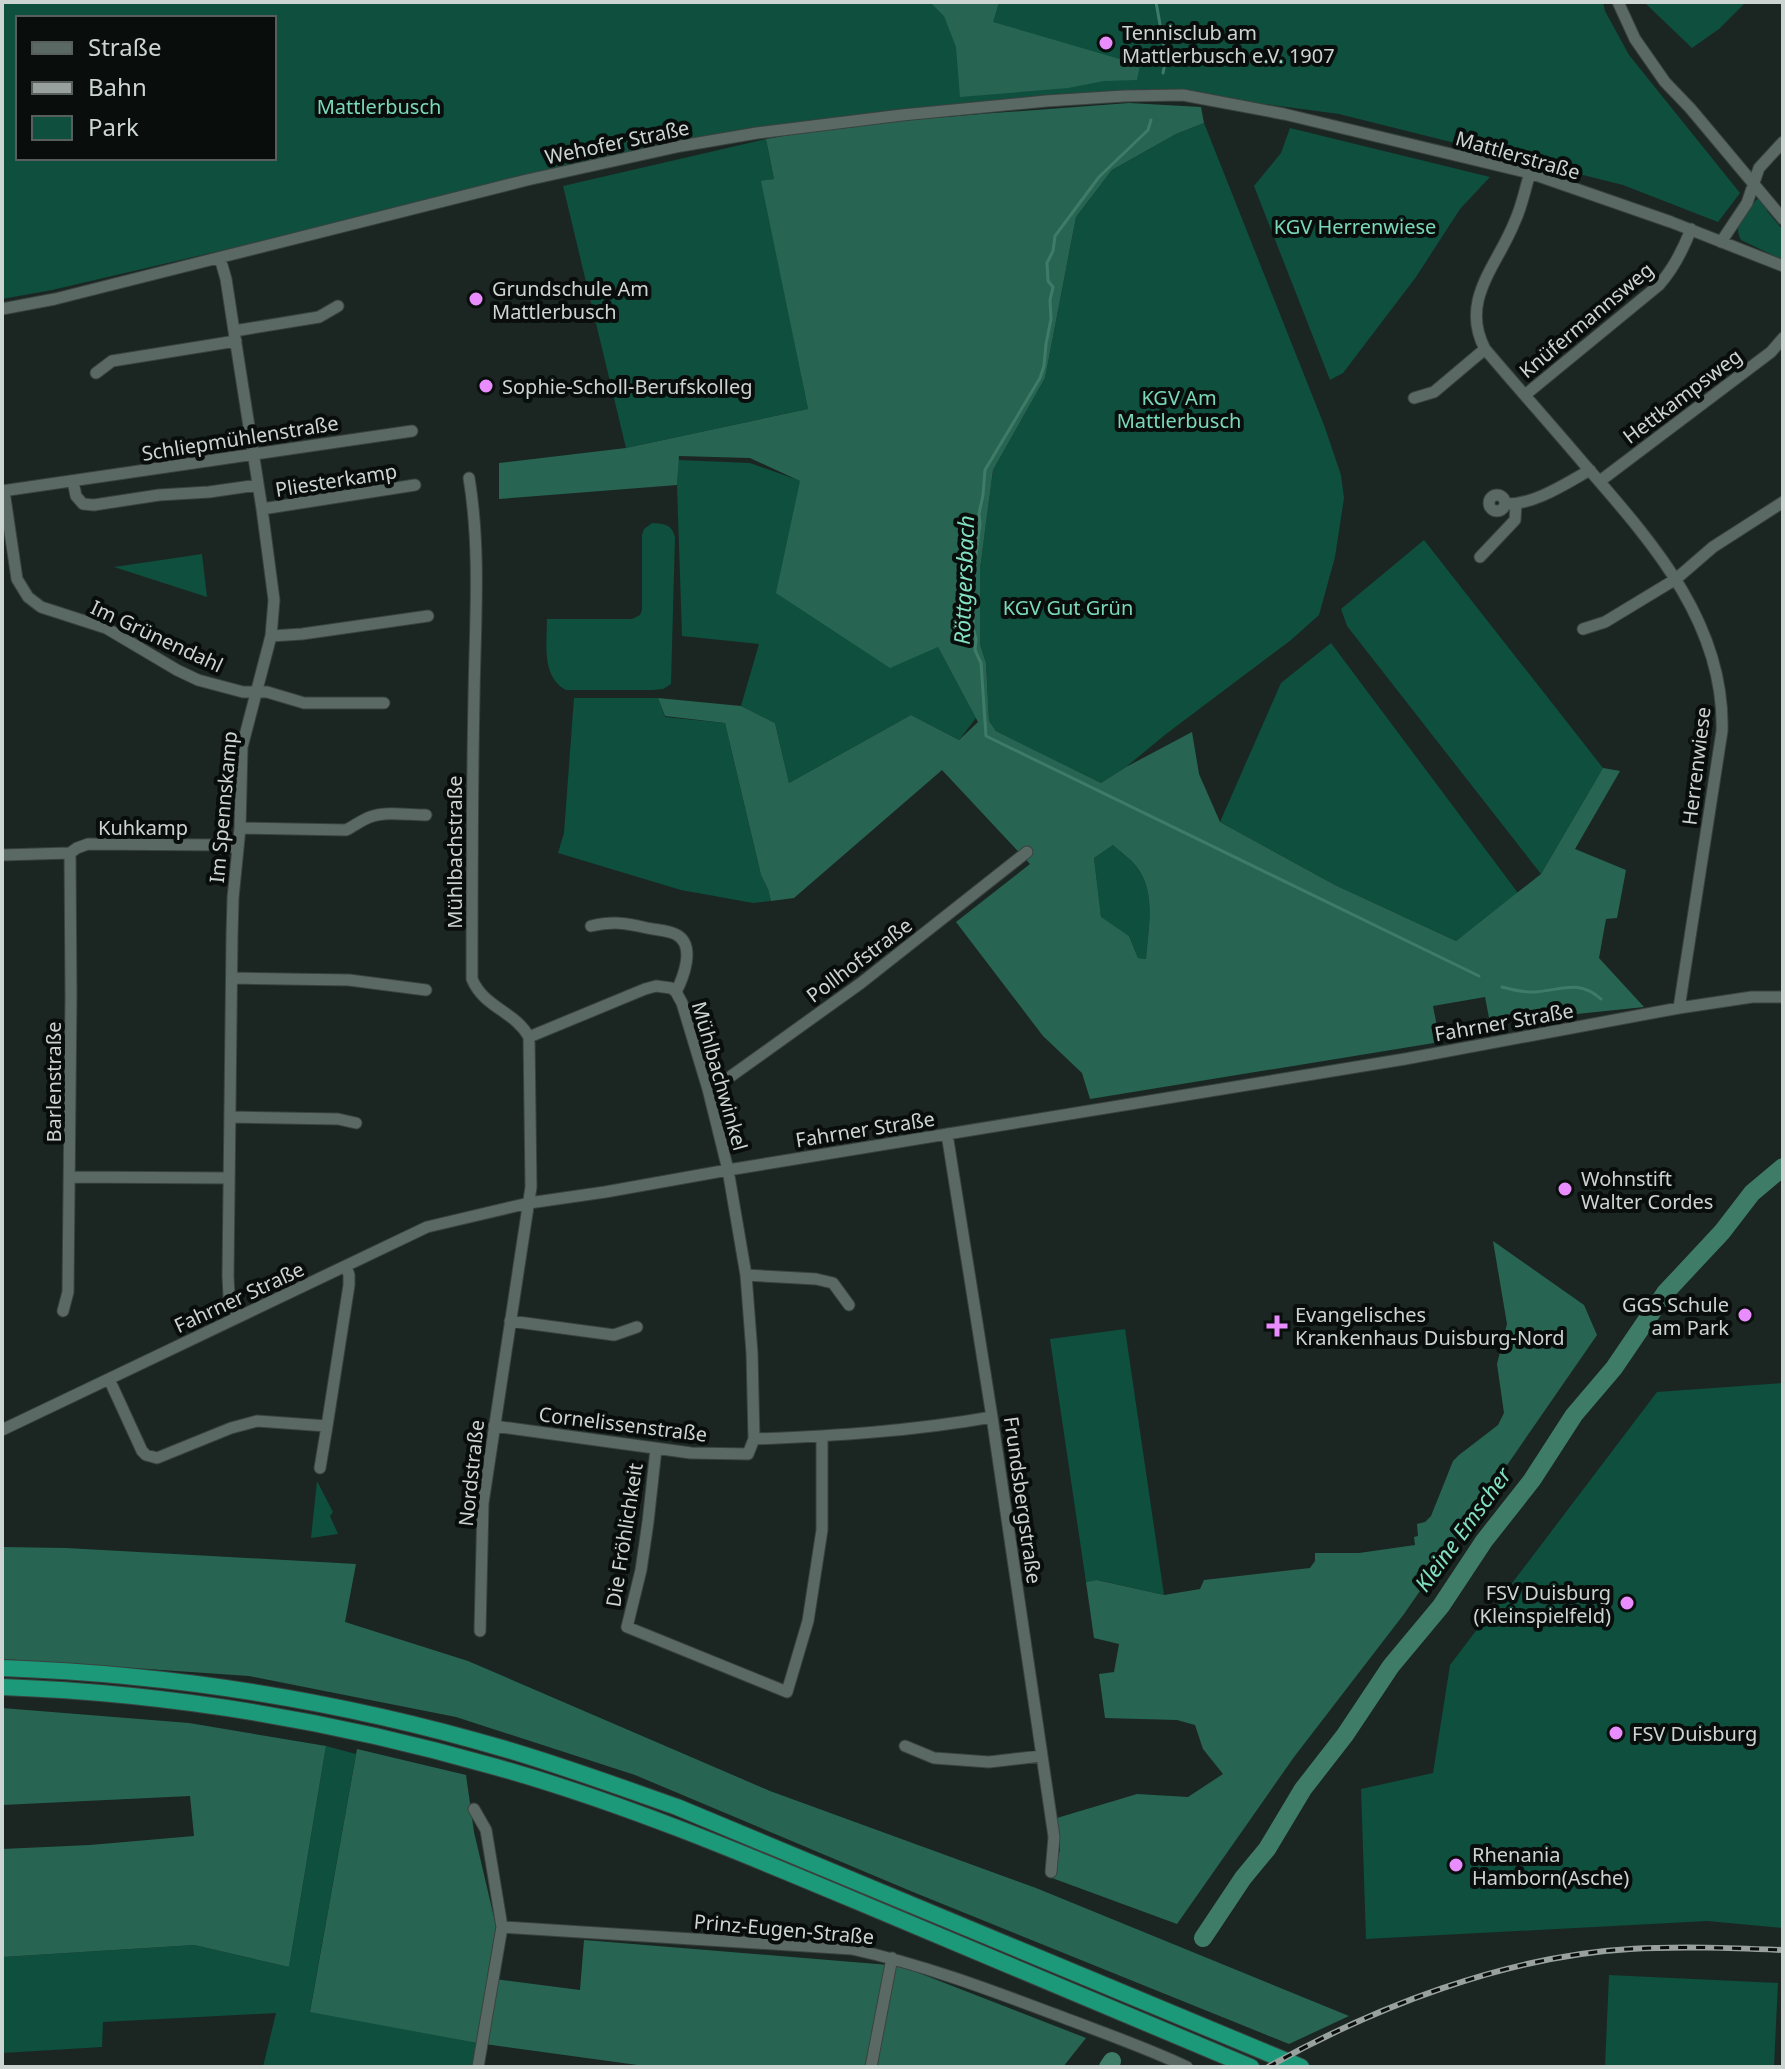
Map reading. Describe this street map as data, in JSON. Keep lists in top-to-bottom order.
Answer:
{
  "streets": {
    "street": [
      "Wehofer Straße",
      "Mattlerstraße",
      "Knüfermannsweg",
      "Hettkampsweg",
      "Schliepmühlenstraße",
      "Pliesterkamp",
      "Im Grünendahl",
      "Herrenwiese",
      "Im Spennskamp",
      "Kuhkamp",
      "Mühlbachstraße",
      "Pollhofstraße",
      "Fahrner Straße",
      "Mühlbachwinkel",
      "Barlenstraße",
      "Cornelissenstraße",
      "Nordstraße",
      "Frundsbergstraße",
      "Die Fröhlichkeit",
      "Prinz-Eugen-Straße"
    ]
  },
  "crossings": [
    ["Wehofer Straße", "Mattlerstraße"],
    ["Wehofer Straße", "Im Spennskamp"],
    ["Mattlerstraße", "Knüfermannsweg"],
    ["Mattlerstraße", "Herrenwiese"],
    ["Knüfermannsweg", "Herrenwiese"],
    ["Hettkampsweg", "Herrenwiese"],
    ["Schliepmühlenstraße", "Im Grünendahl"],
    ["Schliepmühlenstraße", "Im Spennskamp"],
    ["Pliesterkamp", "Im Spennskamp"],
    ["Im Grünendahl", "Im Spennskamp"],
    ["Herrenwiese", "Fahrner Straße"],
    ["Im Spennskamp", "Kuhkamp"],
    ["Im Spennskamp", "Fahrner Straße"],
    ["Kuhkamp", "Barlenstraße"],
    ["Mühlbachstraße", "Mühlbachwinkel"],
    ["Pollhofstraße", "Mühlbachwinkel"],
    ["Fahrner Straße", "Mühlbachwinkel"],
    ["Fahrner Straße", "Nordstraße"],
    ["Fahrner Straße", "Frundsbergstraße"],
    ["Mühlbachwinkel", "Cornelissenstraße"],
    ["Cornelissenstraße", "Nordstraße"],
    ["Cornelissenstraße", "Die Fröhlichkeit"]
  ],
  "water": ["Röttgersbach", "Kleine Emscher"],
  "parks": [
    "Mattlerbusch",
    "KGV Herrenwiese",
    "KGV Am Mattlerbusch",
    "KGV Gut Grün"
  ],
  "places": {
    "other": [
      "Tennisclub am Mattlerbusch e.V. 1907",
      "Grundschule Am Mattlerbusch",
      "Sophie-Scholl-Berufskolleg",
      "Wohnstift Walter Cordes",
      "GGS Schule am Park",
      "FSV Duisburg (Kleinspielfeld)",
      "FSV Duisburg",
      "Rhenania Hamborn(Asche)"
    ],
    "health": ["Evangelisches Krankenhaus Duisburg-Nord"]
  },
  "legend": ["Straße", "Bahn", "Park"]
}
